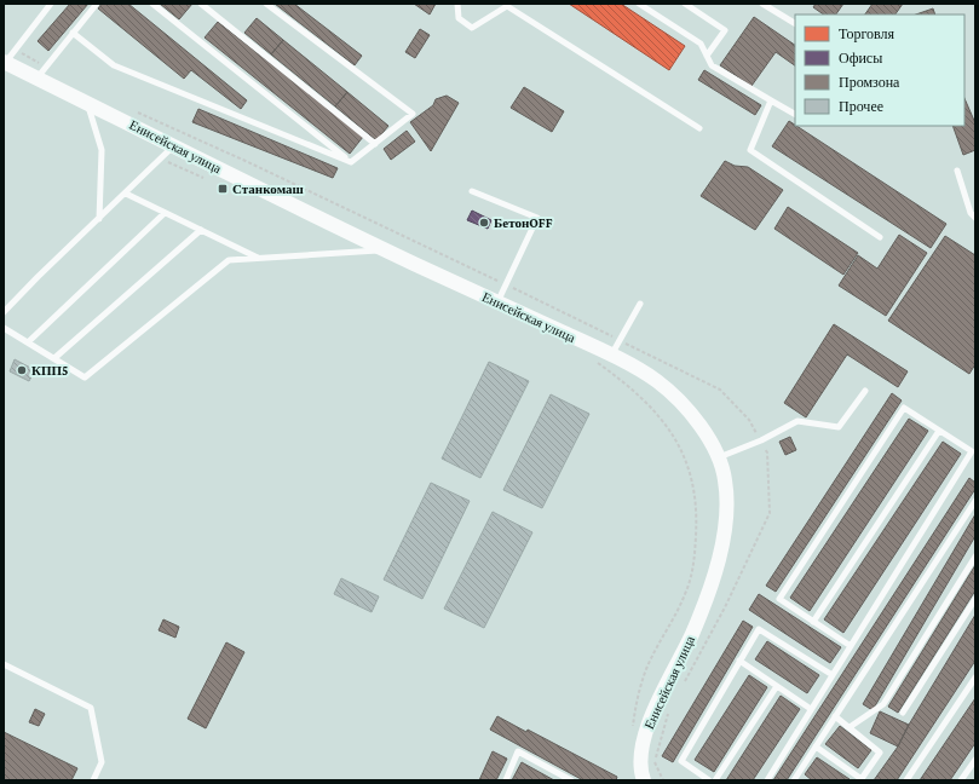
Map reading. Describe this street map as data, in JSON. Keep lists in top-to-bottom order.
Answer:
{
  "streets": {
    "street": ["Енисейская улица"]
  },
  "places": {
    "transit": ["Станкомаш"],
    "other": ["БетонOFF", "КПП5"]
  },
  "legend": [
    "Торговля",
    "Офисы",
    "Промзона",
    "Прочее"
  ]
}
